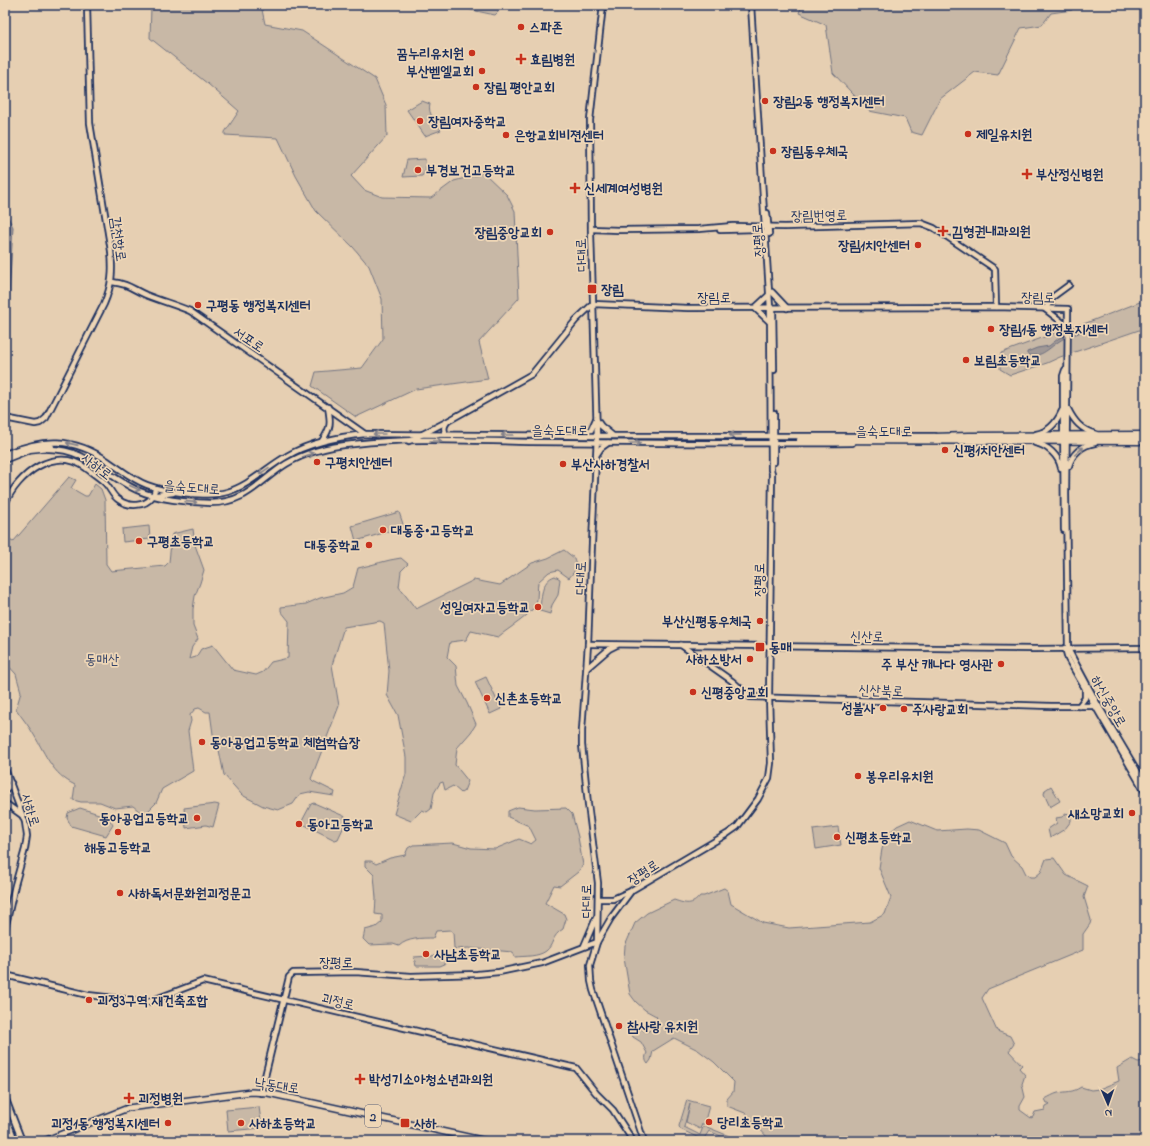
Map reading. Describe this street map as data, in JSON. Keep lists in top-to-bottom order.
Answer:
{
  "streets": {
    "highway": ["을숙도대로"],
    "main road": [
      "장림번영로",
      "감천항로",
      "장평로",
      "다대로",
      "장림로",
      "서포로",
      "사하로",
      "신산로",
      "신산북로",
      "하신중앙로",
      "괴정로",
      "낙동대로",
      "2"
    ]
  },
  "crossings": [
    ["장림번영로", "장평로"],
    ["장림번영로", "장림로"],
    ["감천항로", "서포로"],
    ["장평로", "다대로"],
    ["장평로", "장림로"],
    ["장평로", "을숙도대로"],
    ["장평로", "신산로"],
    ["장평로", "신산북로"],
    ["장평로", "괴정로"],
    ["장평로", "낙동대로"],
    ["다대로", "장림로"],
    ["다대로", "을숙도대로"],
    ["다대로", "신산로"],
    ["서포로", "을숙도대로"],
    ["을숙도대로", "사하로"],
    ["신산로", "신산북로"],
    ["신산로", "하신중앙로"],
    ["신산북로", "하신중앙로"]
  ],
  "parks": ["동매산"],
  "places": {
    "other": [
      "스파존",
      "꿈누리유치원",
      "부산벧엘교회",
      "장림 평안교회",
      "장림2동 행정복지센터",
      "장림여자중학교",
      "제일유치원",
      "은항교회비젼센터",
      "장림동우체국",
      "부경보건고등학교",
      "장림중앙교회",
      "장림1치안센터",
      "구평동 행정복지센터",
      "장림1동 행정복지센터",
      "보림초등학교",
      "신평1치안센터",
      "구평치안센터",
      "부산사하경찰서",
      "대동중•고등학교",
      "구평초등학교",
      "대동중학교",
      "성일여자고등학교",
      "부산신평동우체국",
      "사하소방서",
      "주 부산 캐나다 영사관",
      "신평중앙교회",
      "신촌초등학교",
      "성불사",
      "주사랑교회",
      "동아공업고등학교 체험학습장",
      "봉우리유치원",
      "새소망교회",
      "동아공업고등학교",
      "동아고등학교",
      "해동고등학교",
      "신평초등학교",
      "사하독서문화원괴정문고",
      "사남초등학교",
      "괴정3구역 재건축조합",
      "참사랑 유치원",
      "당리초등학교",
      "괴정1동 행정복지센터",
      "사하초등학교"
    ],
    "health": [
      "효림병원",
      "부산정신병원",
      "신세계여성병원",
      "김형권내과의원",
      "박성기소아청소년과의원",
      "괴정병원"
    ],
    "transit": ["장림", "동매", "사하"]
  },
  "north": "bottom"
}
